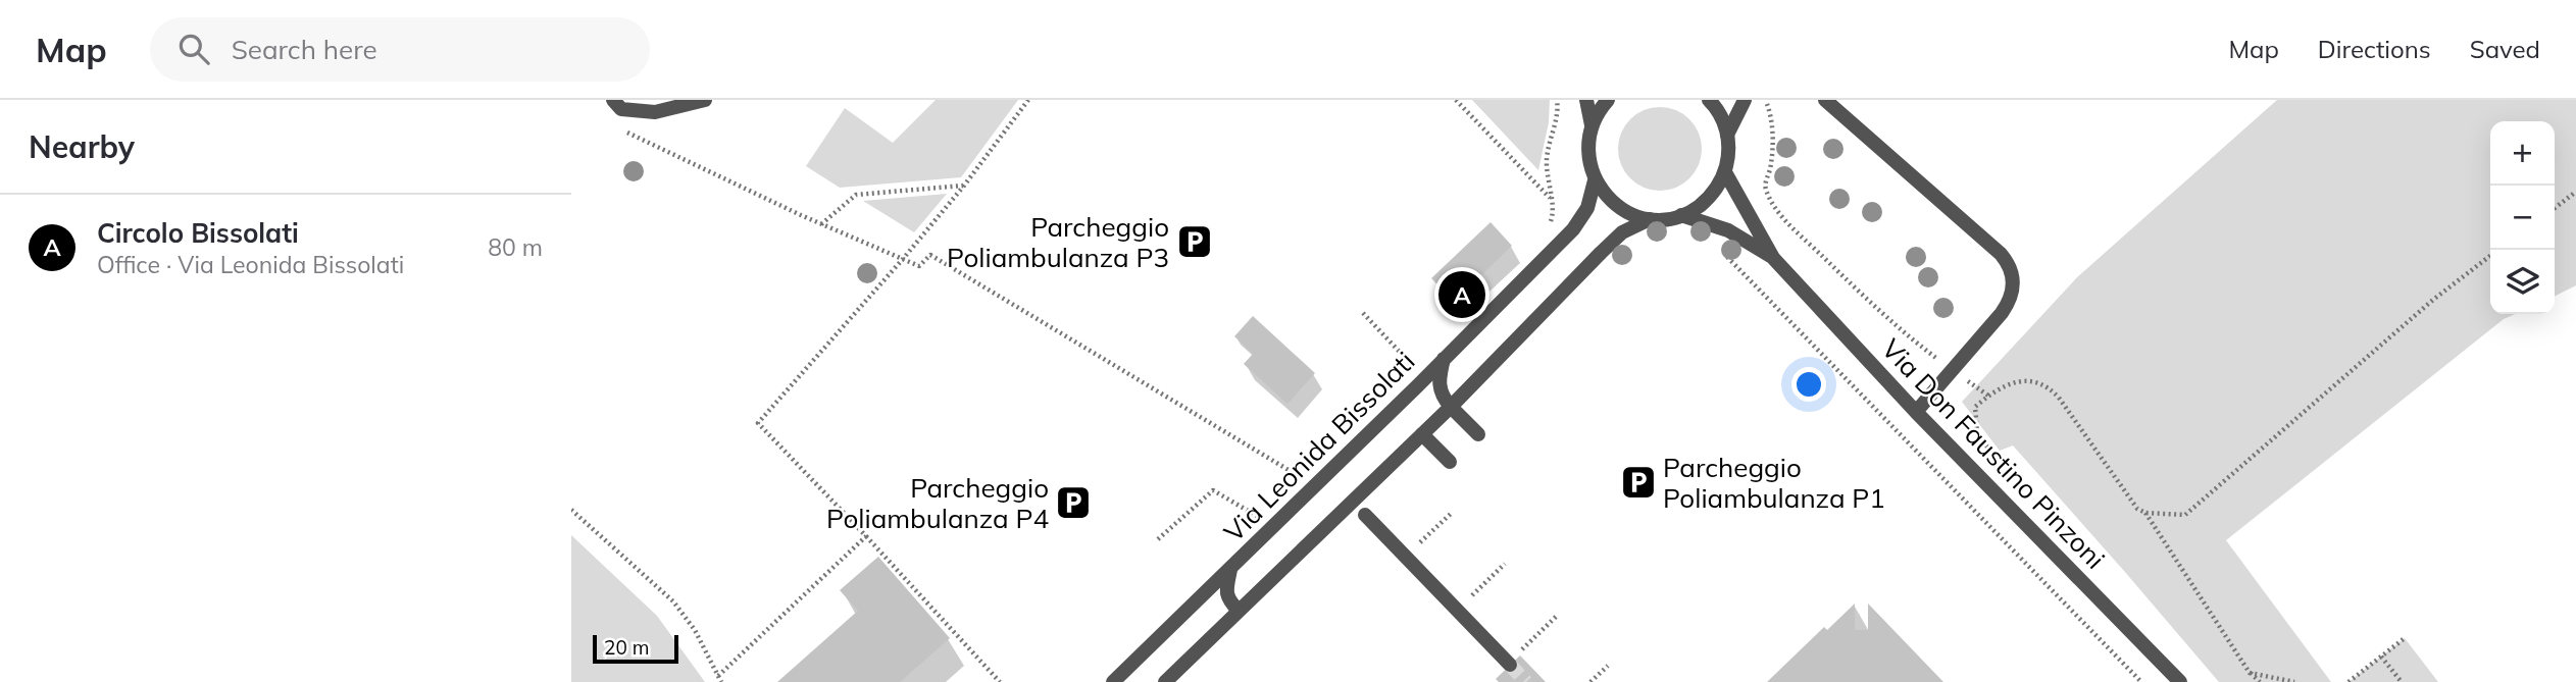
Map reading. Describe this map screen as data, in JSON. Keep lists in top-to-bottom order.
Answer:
{
  "streets": {
    "street": ["Via Leonida Bissolati", "Via Don Faustino Pinzoni"]
  },
  "places": {
    "parking": ["Parcheggio Poliambulanza P3", "Parcheggio Poliambulanza P1", "Parcheggio Poliambulanza P4"]
  },
  "scale_bar": "20 m",
  "page": {
    "header": "Map",
    "search": "Search here",
    "nav": ["Map", "Directions", "Saved"],
    "heading": "Nearby",
    "map_buttons": ["+", "−"],
    "list": [
      {
        "mark": "A",
        "name": "Circolo Bissolati",
        "note": "Office · Via Leonida Bissolati",
        "value": "80 m"
      }
    ],
    "pins": "A",
    "scale": "20 m"
  }
}
